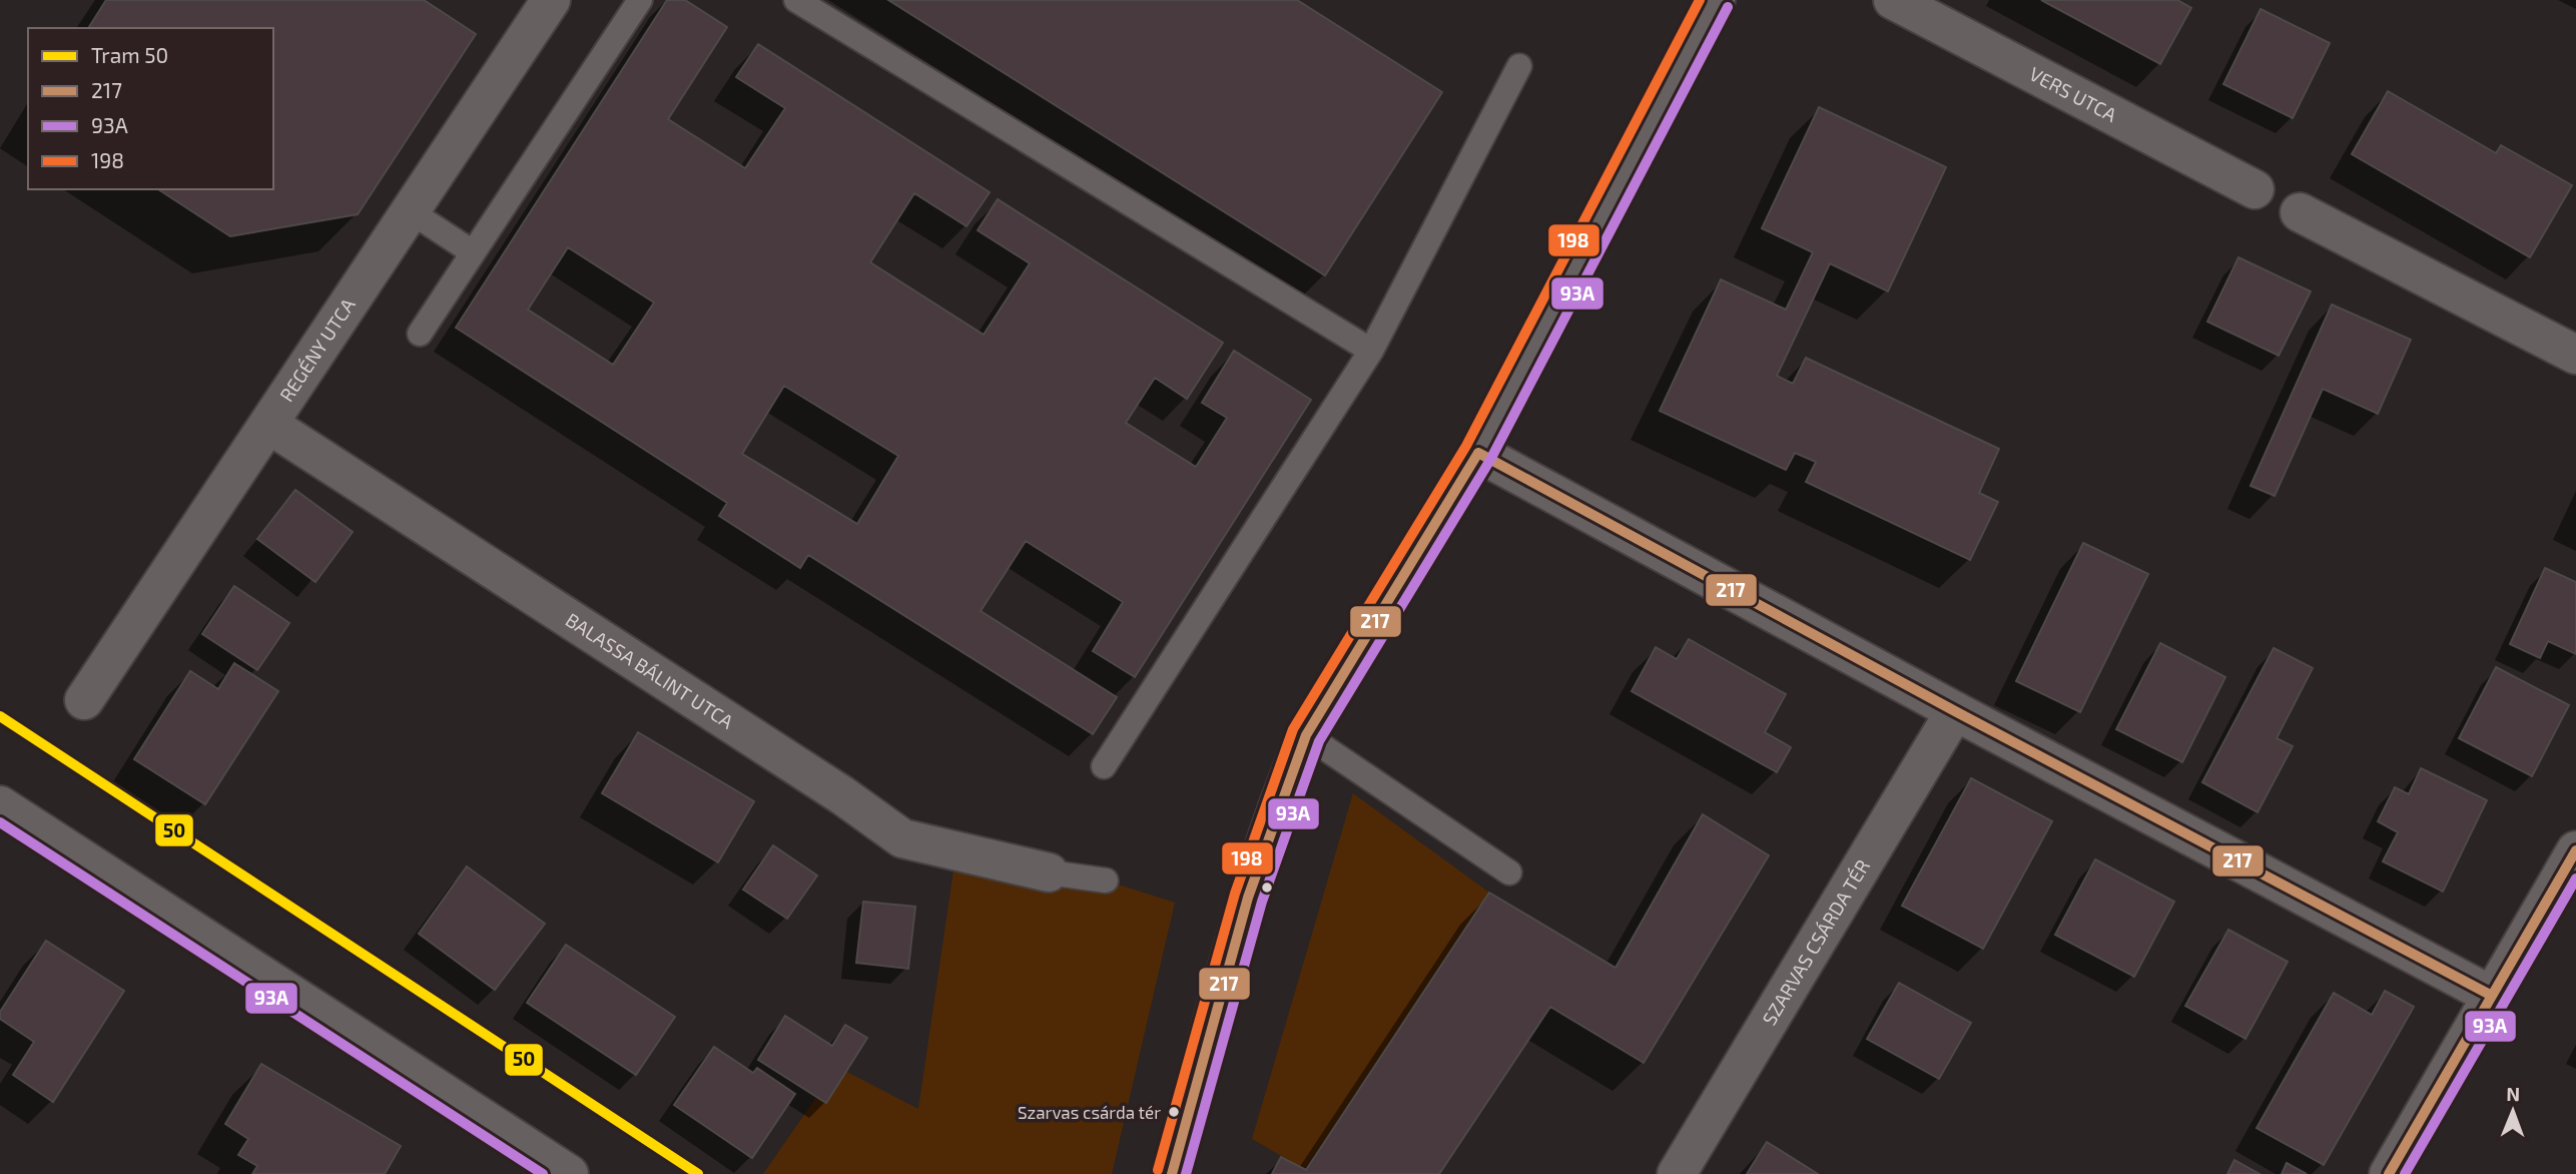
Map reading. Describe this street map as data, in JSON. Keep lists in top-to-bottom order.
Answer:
{
  "streets": {
    "street": [
      "VERS UTCA",
      "REGÉNY UTCA",
      "BALASSA BÁLINT UTCA",
      "SZARVAS CSÁRDA TÉR"
    ]
  },
  "crossings": [
    ["REGÉNY UTCA", "BALASSA BÁLINT UTCA"]
  ],
  "places": ["Szarvas csárda tér"],
  "lines": [
    "transit line 198",
    "transit line 93A",
    "transit line 217",
    "tram line 50"
  ],
  "legend": [
    "Tram 50",
    "217",
    "93A",
    "198"
  ],
  "north": "top"
}
